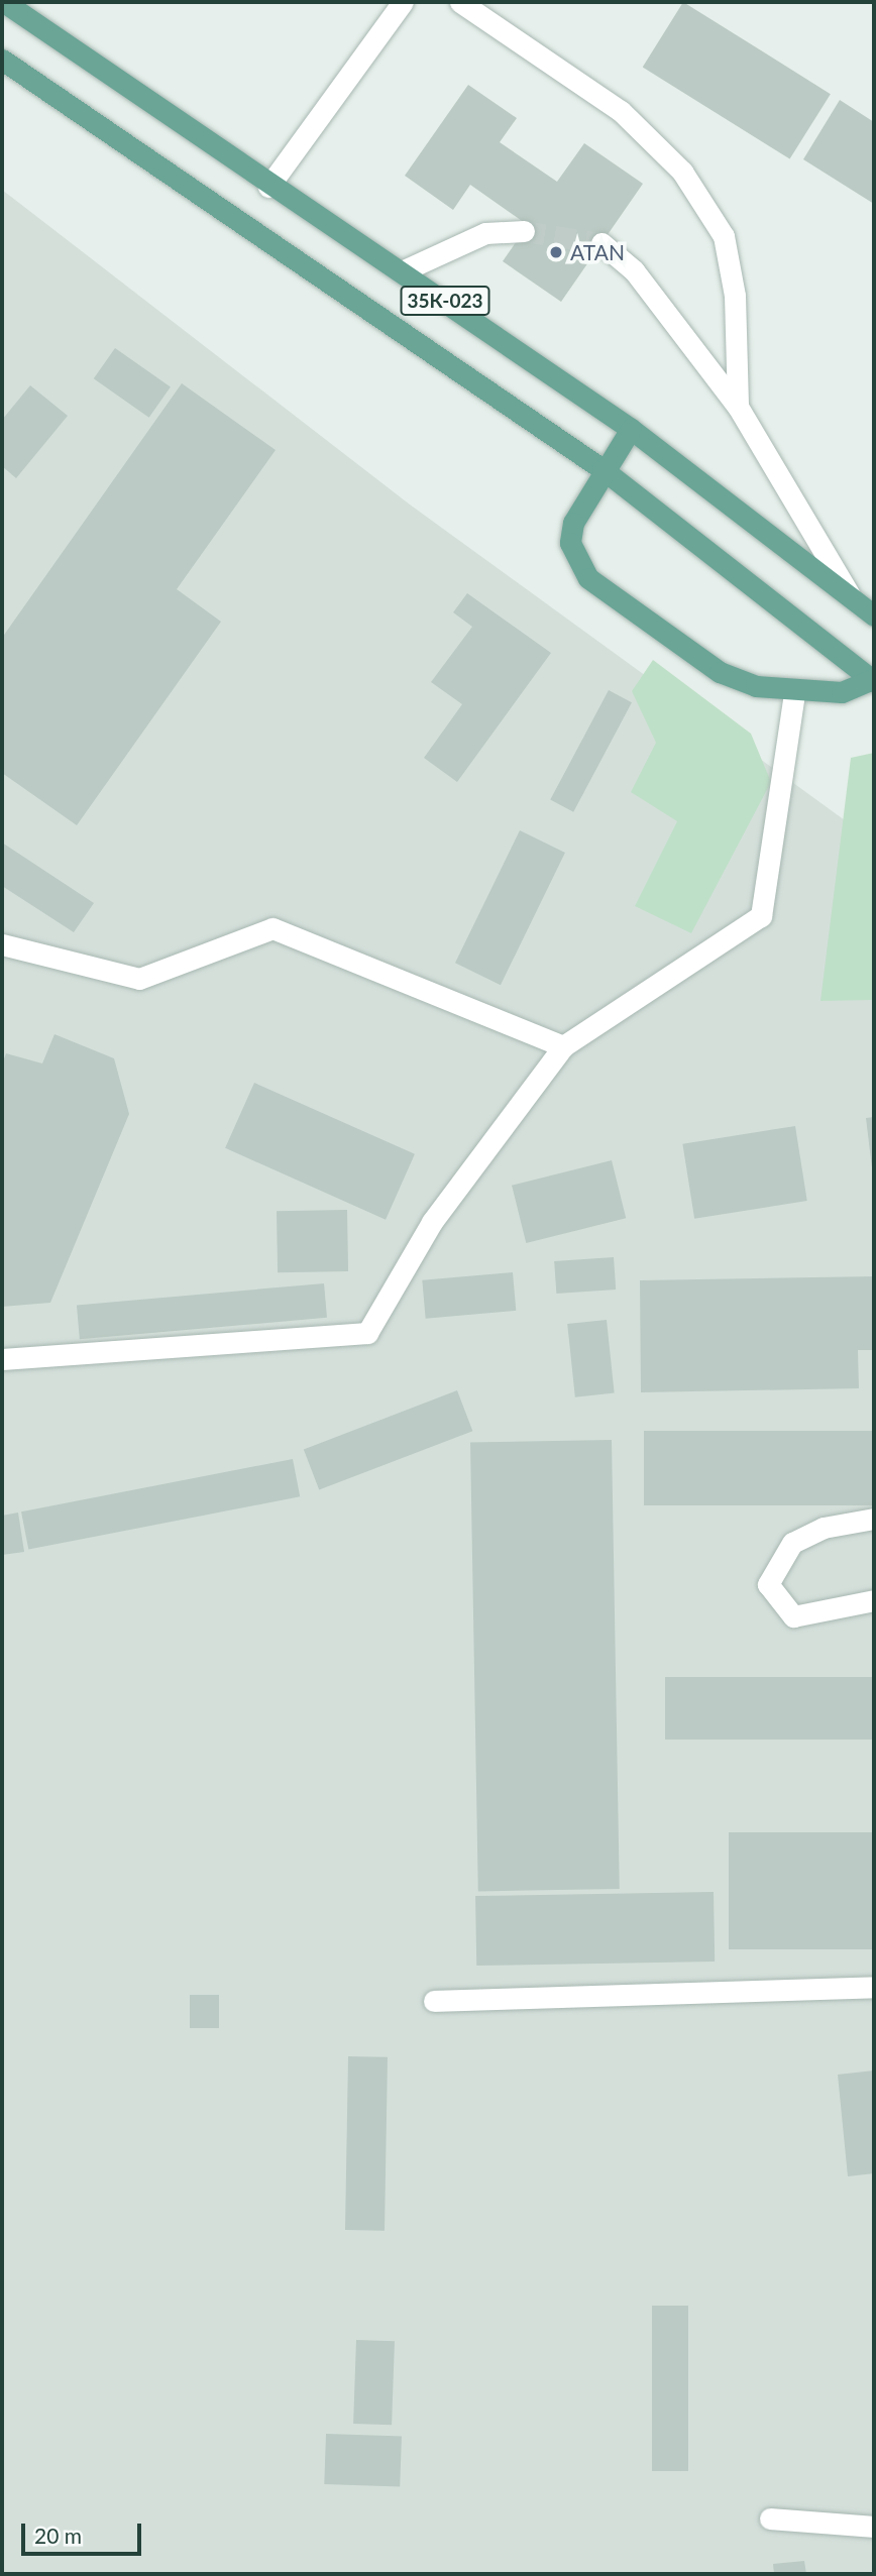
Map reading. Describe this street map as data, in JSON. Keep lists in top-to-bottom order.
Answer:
{
  "streets": {
    "main road": ["35К-023"]
  },
  "places": ["ATAN"],
  "scale_bar": "20 m"
}
